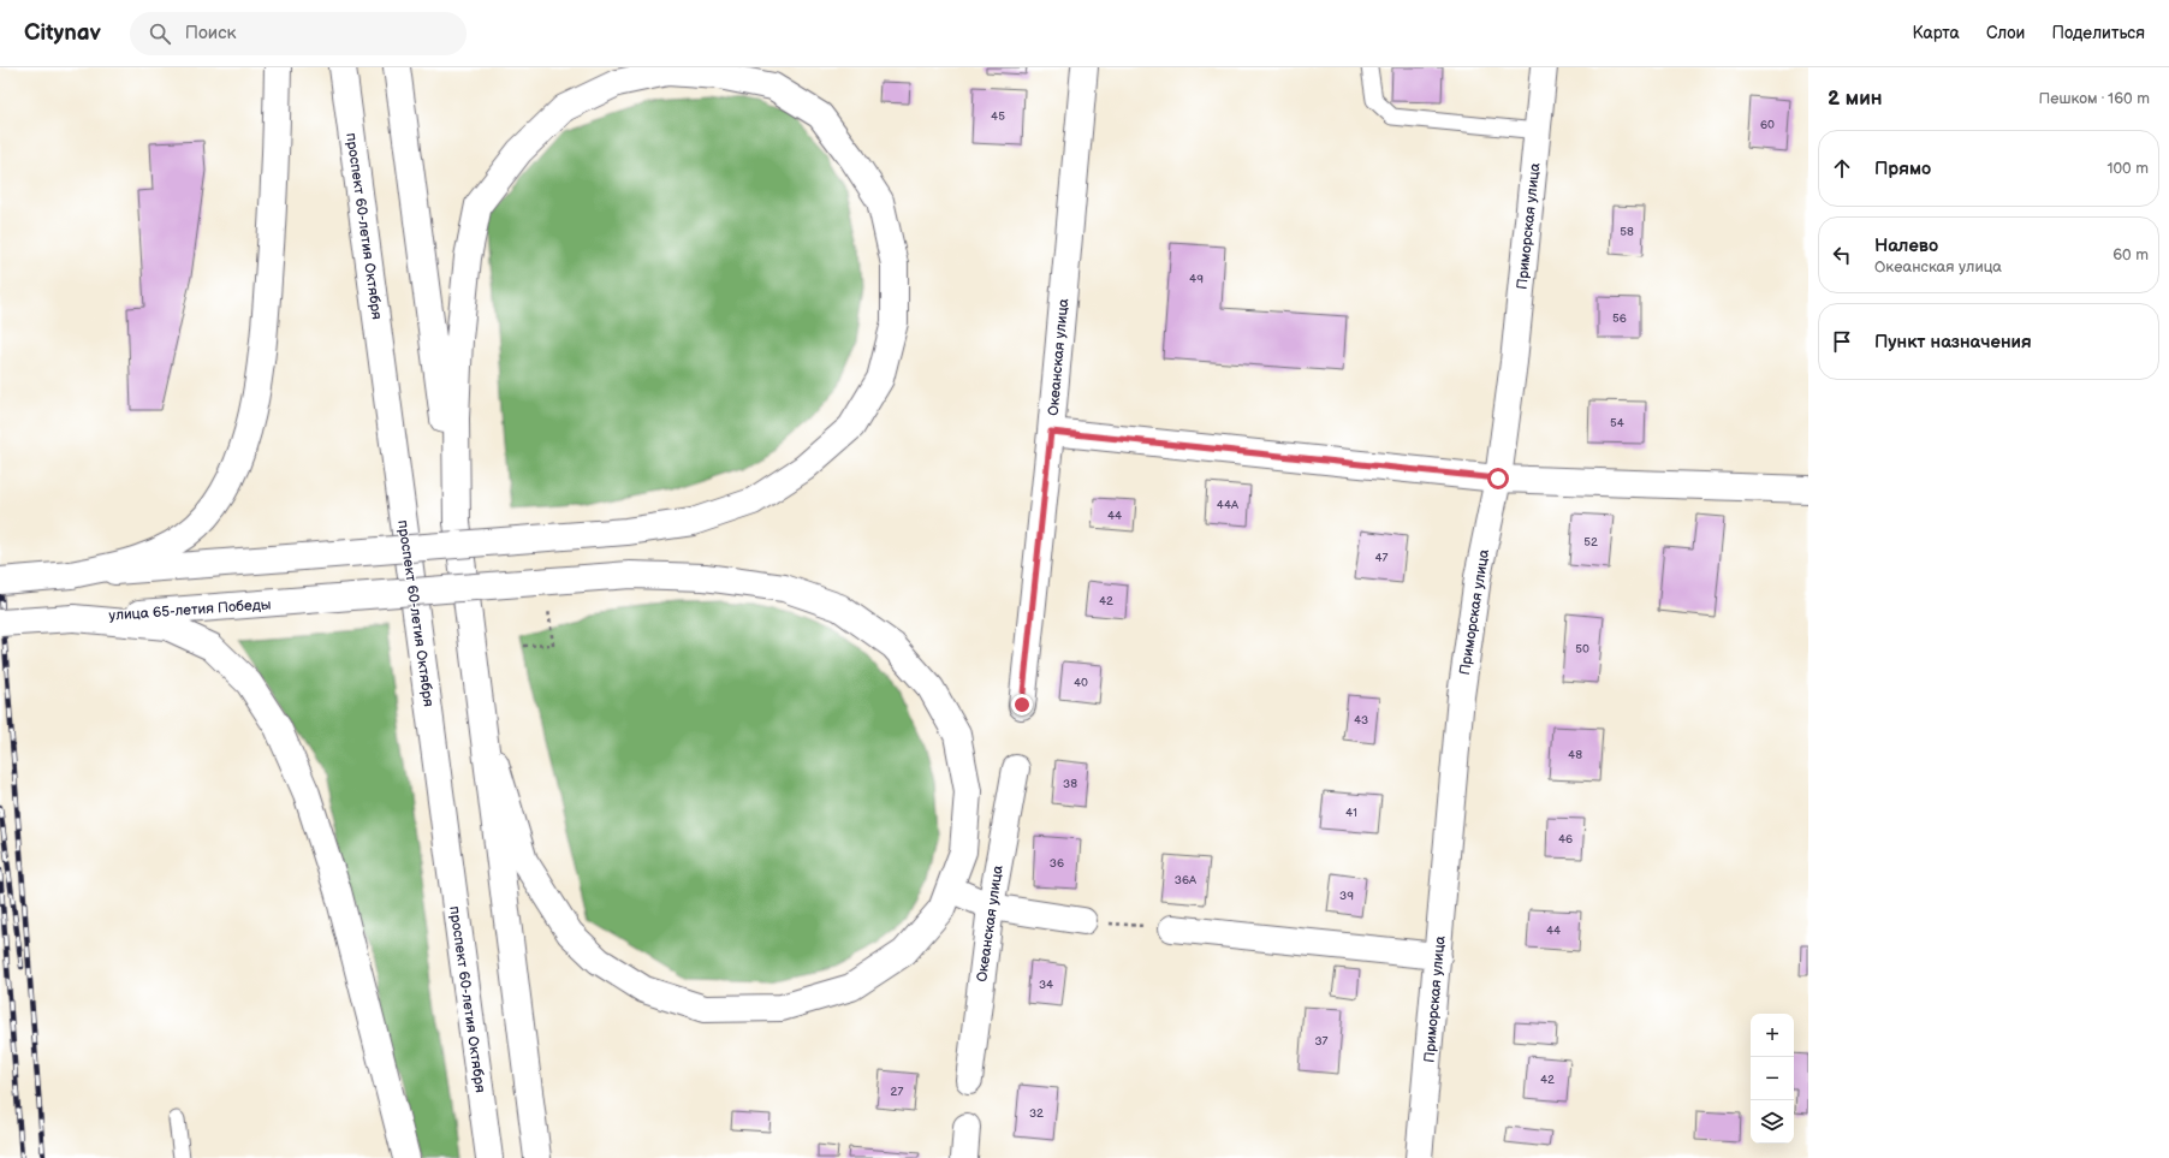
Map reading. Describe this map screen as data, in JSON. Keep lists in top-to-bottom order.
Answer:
{
  "streets": {
    "main road": [
      "проспект 60-летия Октября",
      "Приморская улица",
      "Океанская улица",
      "улица 65-летия Победы"
    ]
  },
  "house_numbers": [
    "45",
    "60",
    "58",
    "49",
    "56",
    "54",
    "44А",
    "44",
    "52",
    "47",
    "42",
    "50",
    "40",
    "43",
    "48",
    "38",
    "41",
    "46",
    "36",
    "36А",
    "39",
    "44",
    "34",
    "37",
    "42",
    "27",
    "32"
  ],
  "page": {
    "header": "Citynav",
    "search": "Поиск",
    "nav": ["Карта", "Слои", "Поделиться"],
    "heading": ["2 мин", "Пешком · 160 m"],
    "list": [
      ["Прямо", "100 m"],
      ["Налево", "Океанская улица", "60 m"],
      "Пункт назначения"
    ],
    "map_buttons": ["+", "−"]
  }
}
